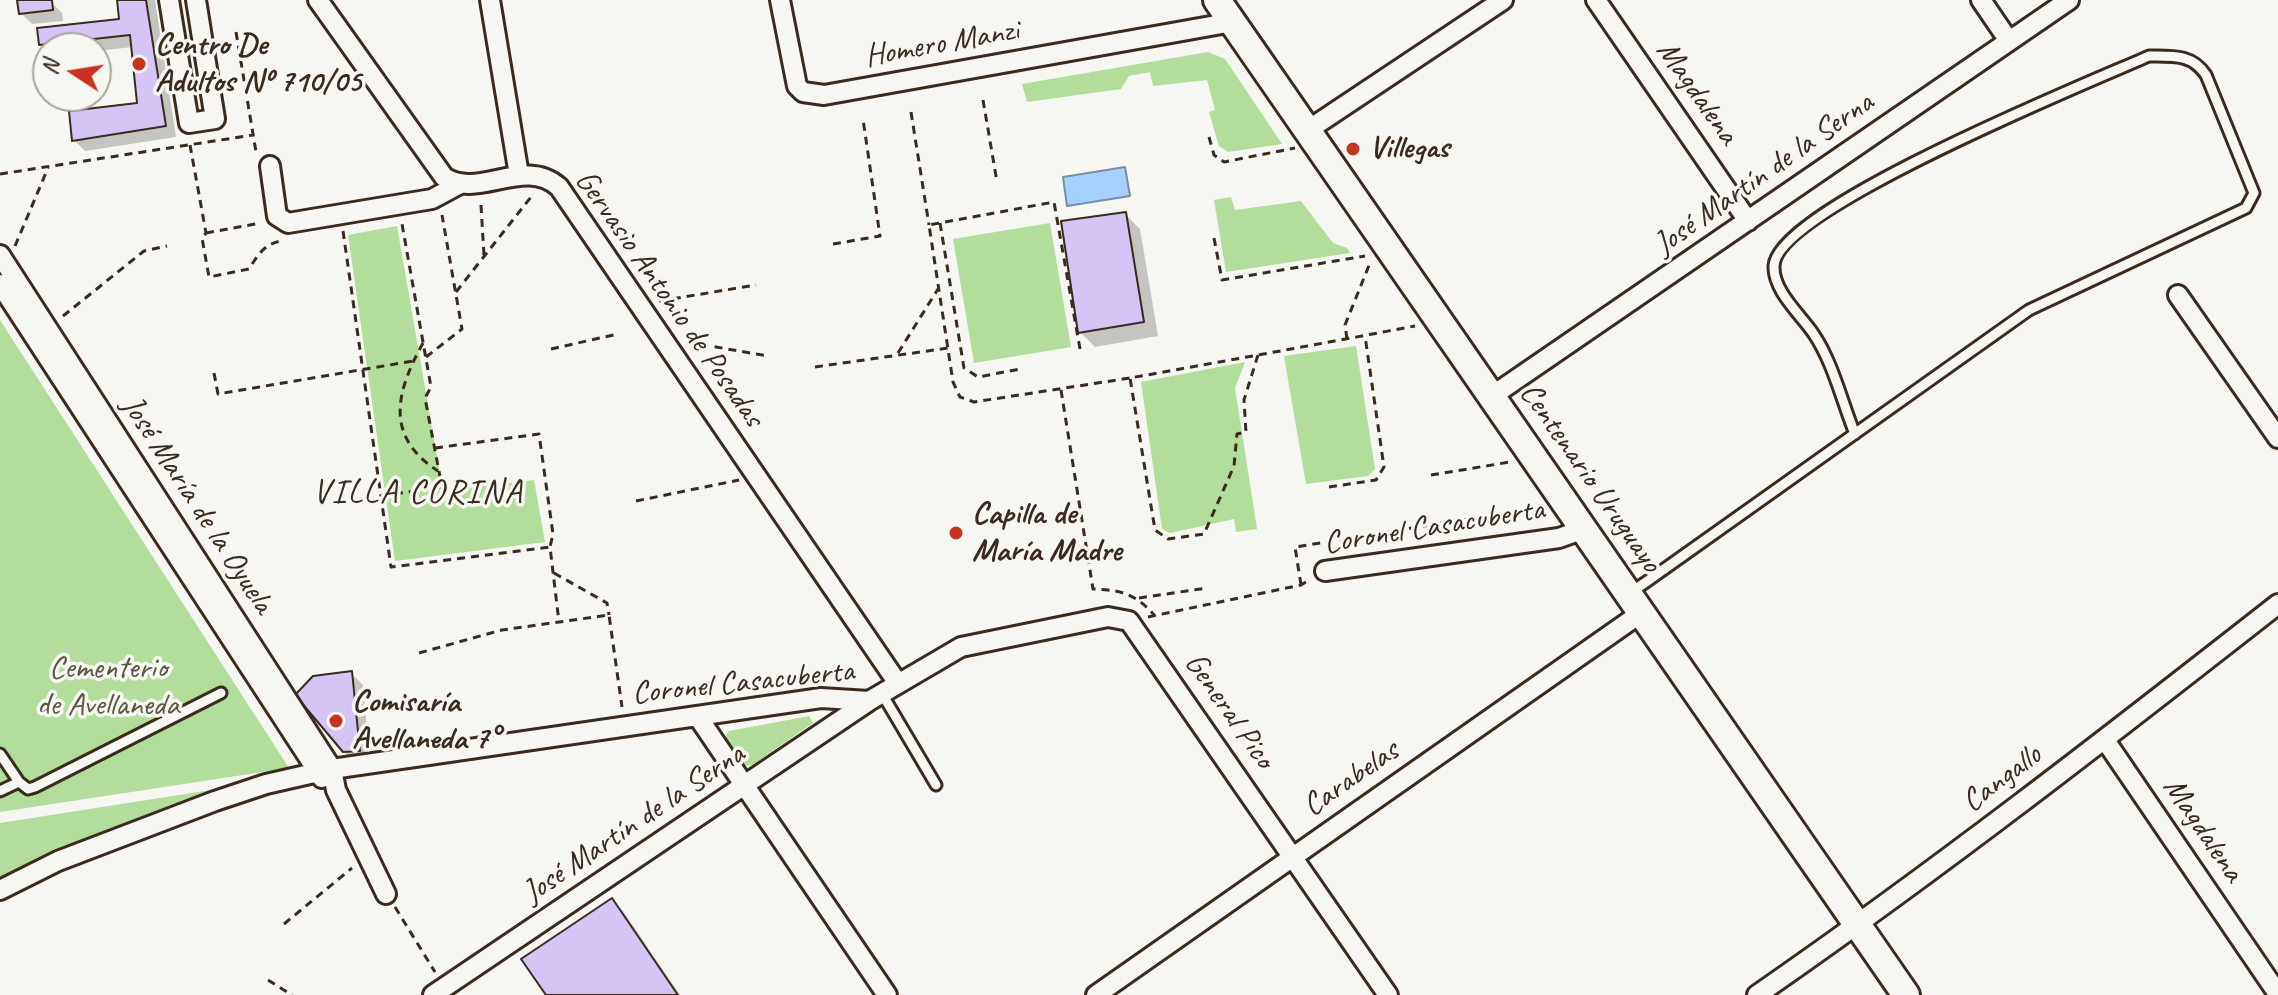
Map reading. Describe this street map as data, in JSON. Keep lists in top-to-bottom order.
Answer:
{
  "streets": {
    "main road": ["Centenario Uruguayo"],
    "street": [
      "Homero Manzi",
      "Magdalena",
      "José Martín de la Serna",
      "Gervasio Antonio de Posadas",
      "José María de la Oyuela",
      "Coronel Casacuberta",
      "General Pico",
      "Carabelas",
      "Cangallo"
    ]
  },
  "crossings": [
    ["Homero Manzi", "Centenario Uruguayo"],
    ["Magdalena", "José Martín de la Serna"],
    ["Magdalena", "Cangallo"],
    ["José Martín de la Serna", "Centenario Uruguayo"],
    ["José Martín de la Serna", "Coronel Casacuberta"],
    ["Gervasio Antonio de Posadas", "Coronel Casacuberta"],
    ["Centenario Uruguayo", "Coronel Casacuberta"],
    ["Centenario Uruguayo", "Carabelas"],
    ["Centenario Uruguayo", "Cangallo"],
    ["José María de la Oyuela", "Coronel Casacuberta"],
    ["Coronel Casacuberta", "General Pico"],
    ["General Pico", "Carabelas"]
  ],
  "districts": ["VILLA CORINA"],
  "parks": ["Cementerio de Avellaneda"],
  "places": [
    "Centro De Adultos Nº 710/05",
    "Villegas",
    "Capilla de María Madre",
    "Comisaría Avellaneda 7°"
  ],
  "north": "left"
}
